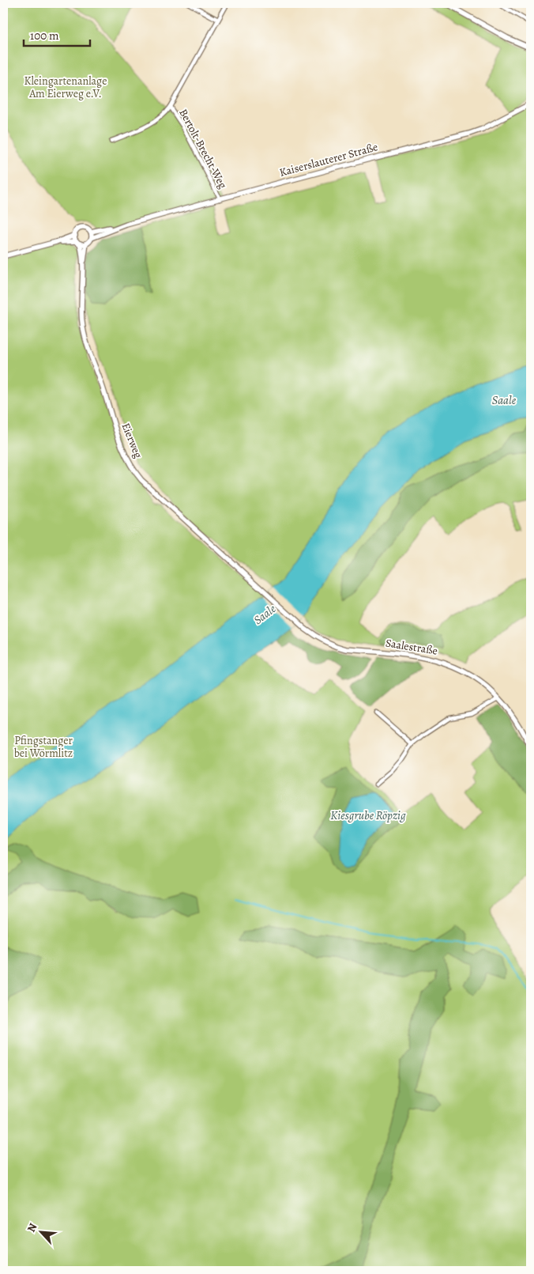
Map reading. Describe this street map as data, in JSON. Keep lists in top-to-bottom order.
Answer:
{
  "streets": {
    "street": [
      "Bertolt-Brecht-Weg",
      "Kaiserslauterer Straße",
      "Eierweg",
      "Saalestraße"
    ]
  },
  "crossings": [
    ["Bertolt-Brecht-Weg", "Kaiserslauterer Straße"],
    ["Kaiserslauterer Straße", "Eierweg"],
    ["Eierweg", "Saalestraße"]
  ],
  "water": ["Saale", "Kiesgrube Röpzig"],
  "parks": ["Kleingartenanlage Am Eierweg e.V.", "Pfingstanger bei Wörmlitz"],
  "scale_bar": "100 m",
  "north": "top left"
}
